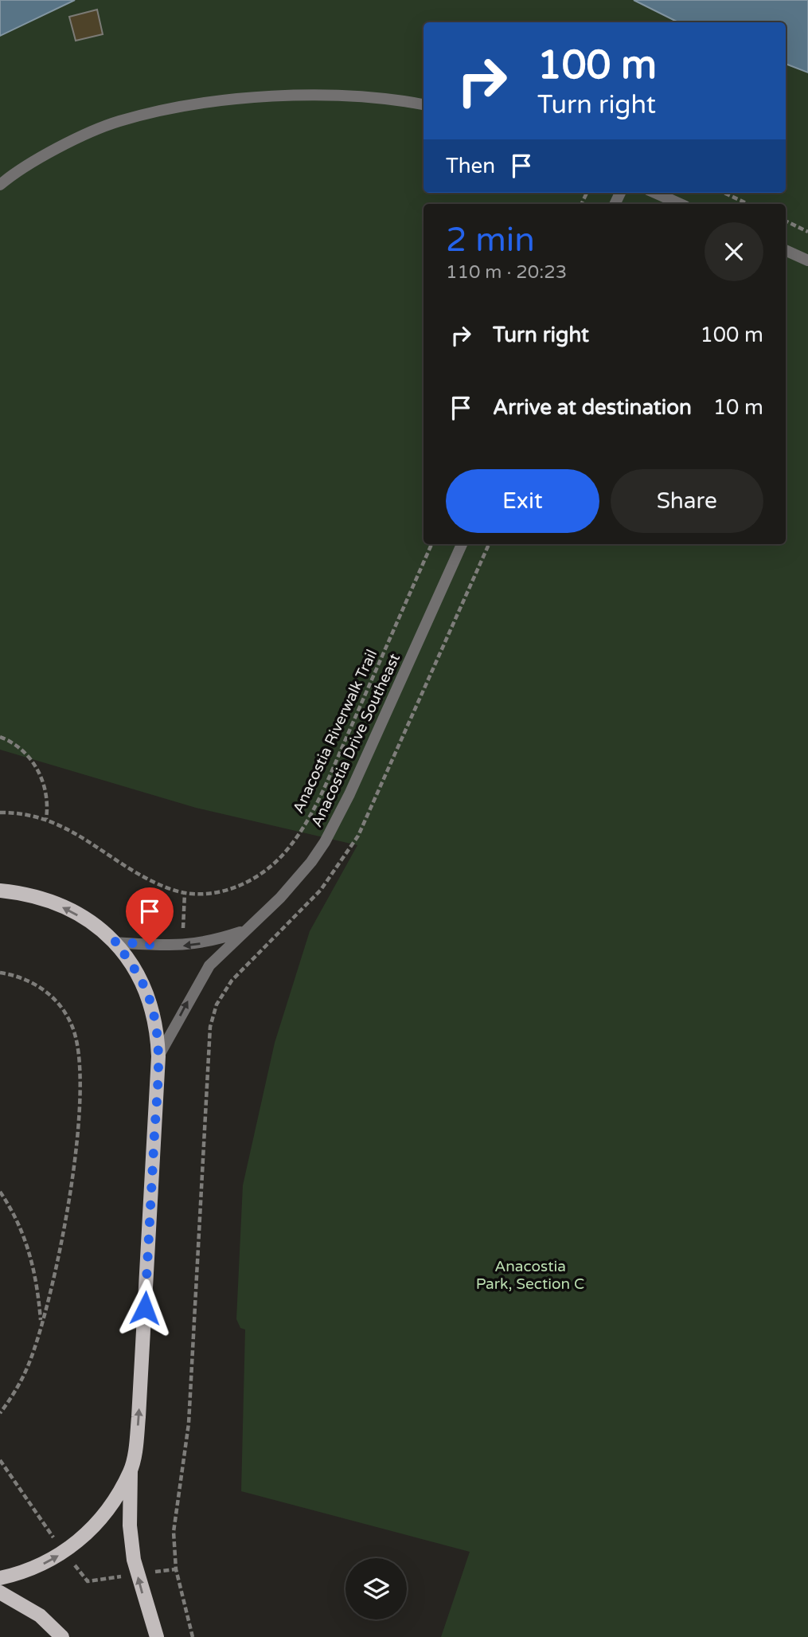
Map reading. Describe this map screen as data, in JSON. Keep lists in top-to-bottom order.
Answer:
{
  "streets": {
    "street": ["Anacostia Drive Southeast"],
    "path": ["Anacostia Riverwalk Trail"]
  },
  "parks": ["Anacostia Park, Section C"],
  "page": {
    "turn": ["100 m", "Turn right"],
    "then": "Then",
    "heading": ["2 min", "110 m · 20:23"],
    "list": [
      {
        "name": "Turn right",
        "value": "100 m"
      },
      {
        "name": "Arrive at destination",
        "value": "10 m"
      }
    ],
    "buttons": ["Exit", "Share"]
  }
}
